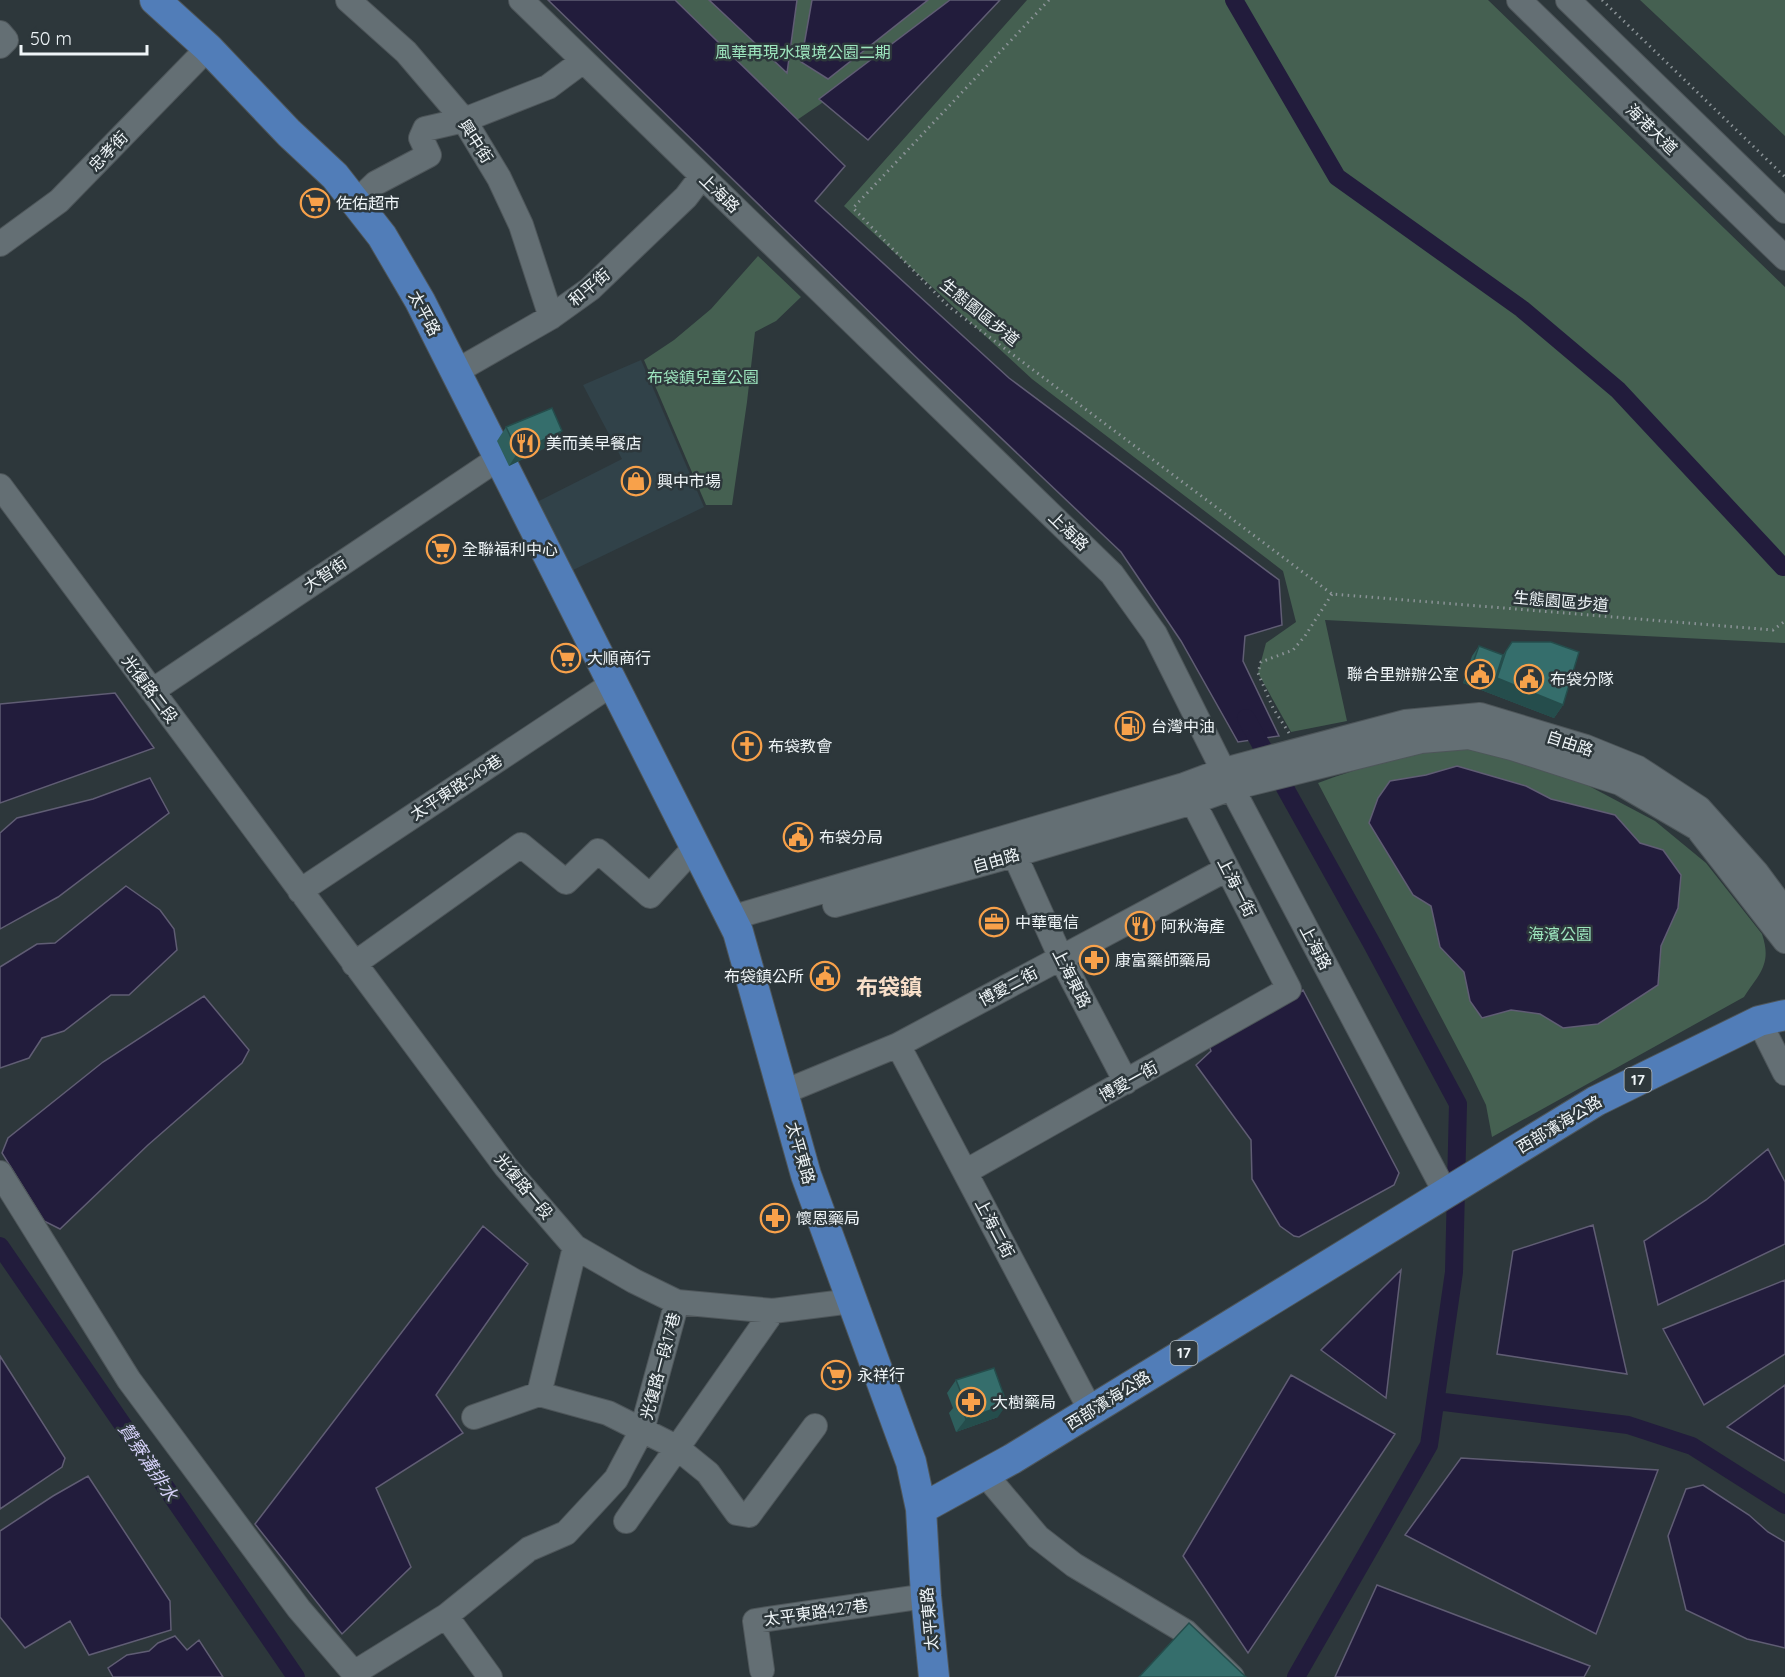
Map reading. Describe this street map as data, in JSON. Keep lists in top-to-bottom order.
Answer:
{
  "streets": {
    "main road": [
      "太平路",
      "17",
      "西部濱海公路",
      "太平東路"
    ],
    "street": [
      "海港大道",
      "興中街",
      "忠孝街",
      "上海路",
      "和平街",
      "大智街",
      "光復路二段",
      "自由路",
      "太平東路549巷",
      "上海一街",
      "上海東路",
      "博愛二街",
      "博愛一街",
      "光復路一段",
      "上海二街",
      "光復路一段17巷",
      "太平東路427巷"
    ],
    "path": ["生態園區步道"]
  },
  "crossings": [
    ["興中街", "和平街"],
    ["忠孝街", "太平路"],
    ["上海路", "和平街"],
    ["上海路", "自由路"],
    ["上海路", "西部濱海公路"],
    ["和平街", "太平路"],
    ["太平路", "大智街"],
    ["太平路", "太平東路549巷"],
    ["太平路", "太平東路"],
    ["大智街", "光復路二段"],
    ["光復路二段", "太平東路549巷"],
    ["光復路二段", "光復路一段"],
    ["自由路", "上海一街"],
    ["自由路", "上海東路"],
    ["自由路", "太平東路"],
    ["太平東路549巷", "太平東路"],
    ["太平東路549巷", "光復路一段"],
    ["上海一街", "博愛二街"],
    ["上海一街", "博愛一街"],
    ["上海東路", "博愛二街"],
    ["上海東路", "博愛一街"],
    ["博愛二街", "太平東路"],
    ["博愛二街", "上海二街"],
    ["博愛一街", "上海二街"],
    ["西部濱海公路", "太平東路"],
    ["西部濱海公路", "上海二街"],
    ["太平東路", "光復路一段"],
    ["太平東路", "太平東路427巷"],
    ["光復路一段", "光復路一段17巷"]
  ],
  "districts": ["布袋鎮"],
  "water": ["贊寮溝排水"],
  "parks": ["風華再現水環境公園二期", "布袋鎮兒童公園", "海濱公園"],
  "places": {
    "supermarket": [
      "佐佑超市",
      "全聯福利中心",
      "大順商行",
      "永祥行"
    ],
    "restaurant": ["美而美早餐店", "阿秋海產"],
    "shop": ["興中市場"],
    "public building": [
      "聯合里辦辦公室",
      "布袋分隊",
      "布袋分局",
      "布袋鎮公所"
    ],
    "fuel station": ["台灣中油"],
    "church": ["布袋教會"],
    "office": ["中華電信"],
    "pharmacy": ["康富藥師藥局", "懷恩藥局", "大樹藥局"]
  },
  "scale_bar": "50 m"
}
